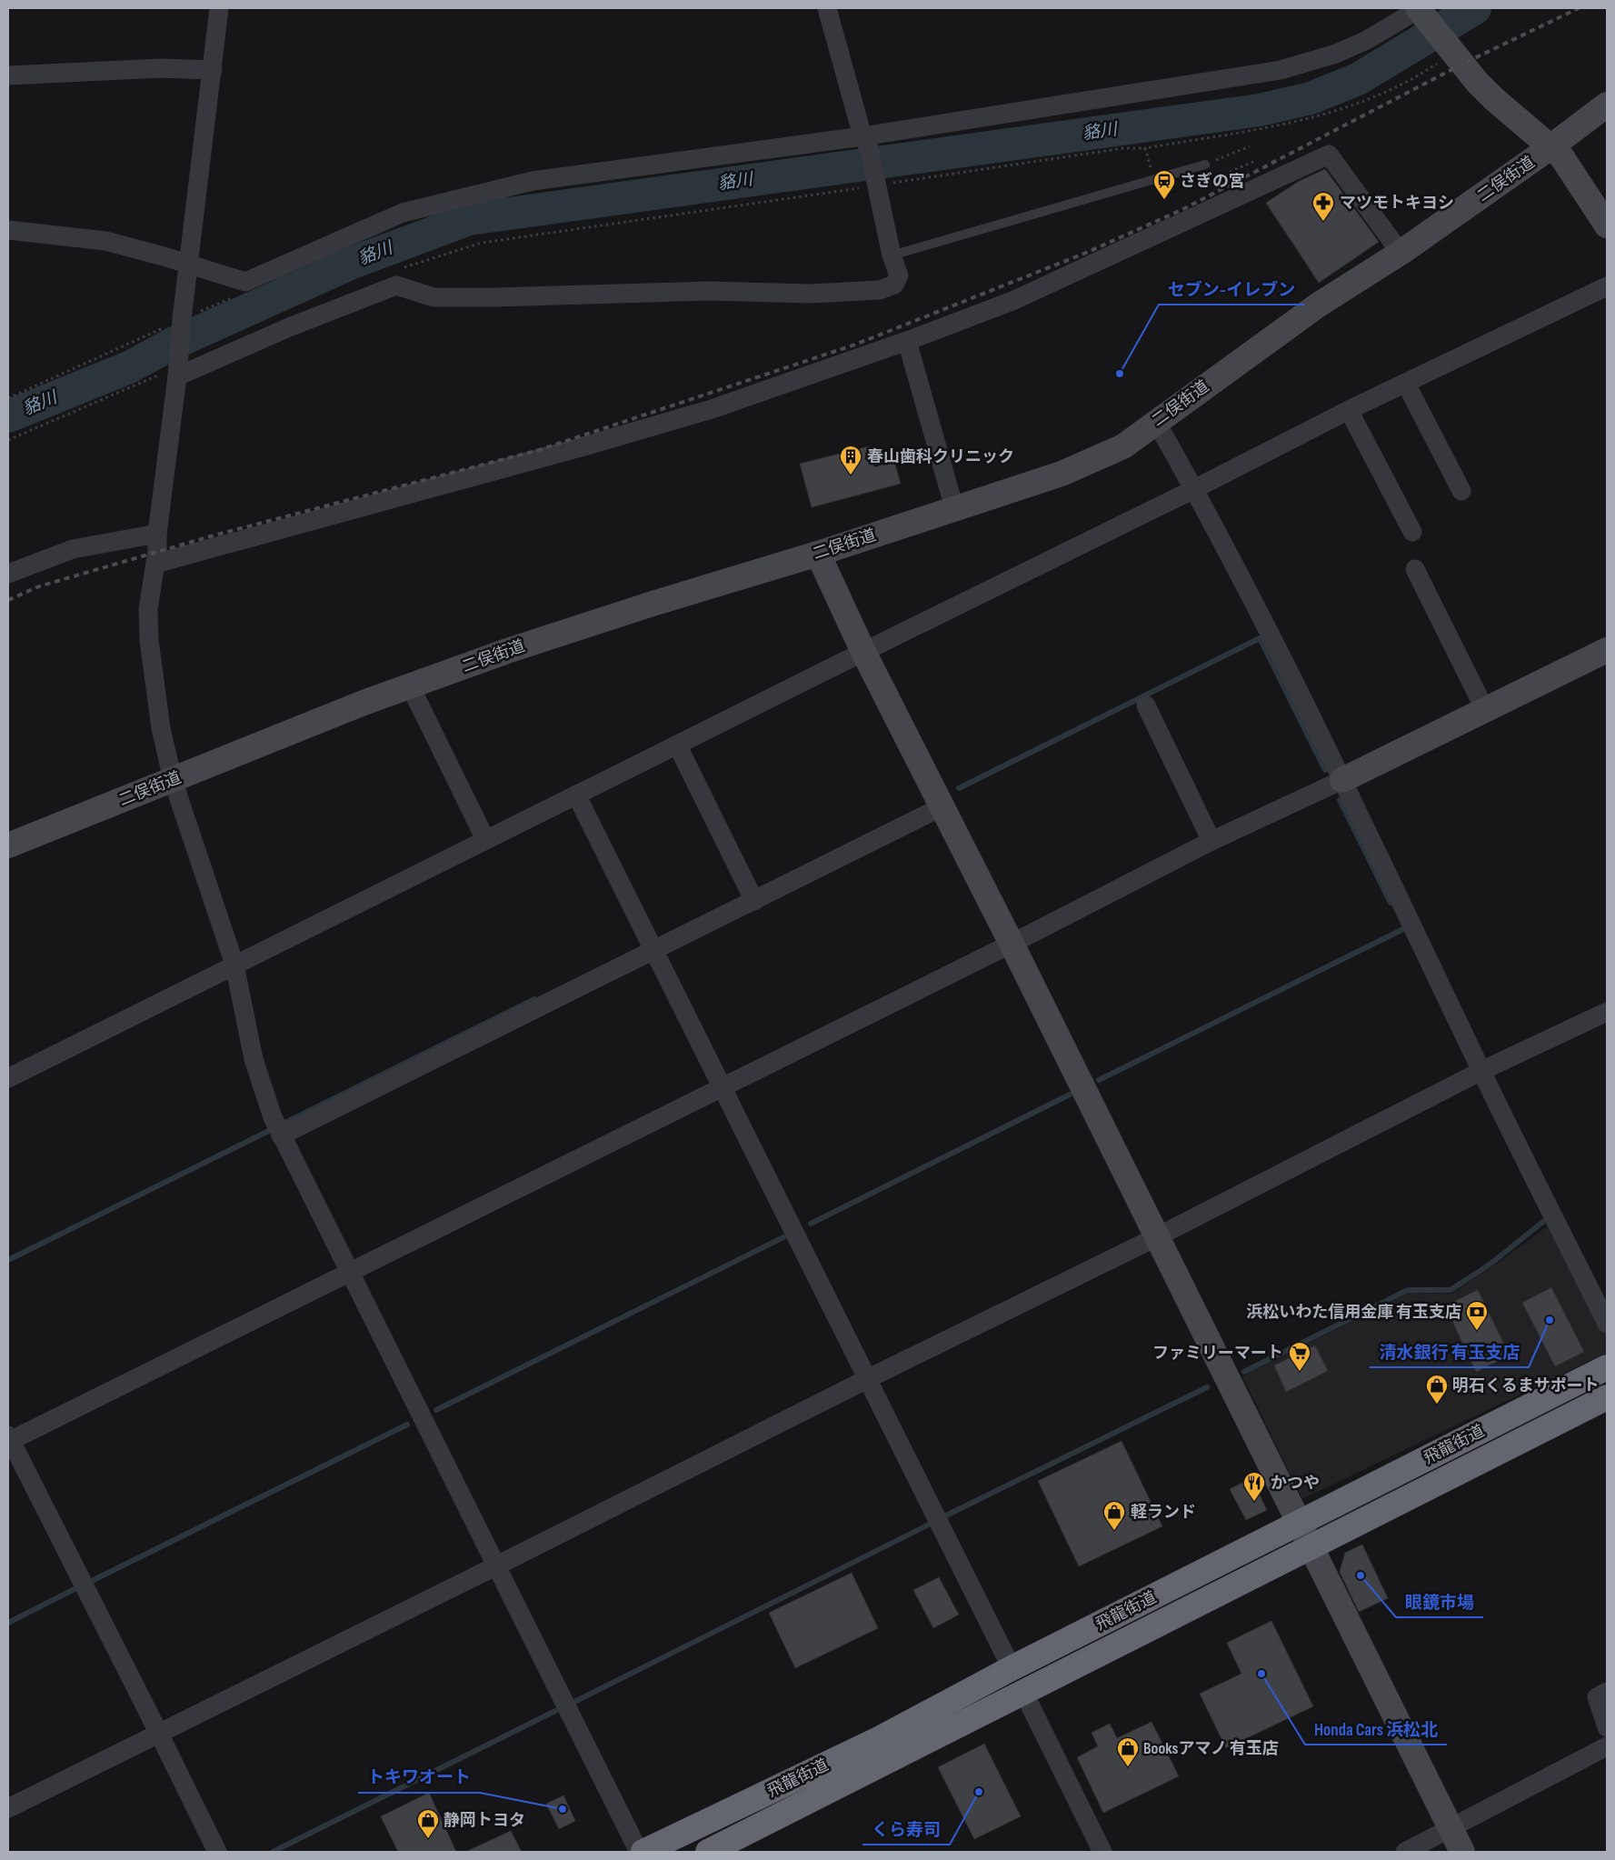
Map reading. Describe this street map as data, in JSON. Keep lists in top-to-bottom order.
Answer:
{
  "streets": {
    "highway": ["飛龍街道"],
    "street": ["二俣街道"]
  },
  "water": ["貉川"],
  "places": {
    "station": ["さぎの宮"],
    "pharmacy": ["マツモトキヨシ"],
    "other": [
      "セブン-イレブン",
      "清水銀行 有玉支店",
      "眼鏡市場",
      "Honda Cars 浜松北",
      "くら寿司",
      "トキワオート"
    ],
    "building": ["春山歯科クリニック"],
    "bank": ["浜松いわた信用金庫 有玉支店"],
    "supermarket": ["ファミリーマート"],
    "shop": [
      "明石くるまサポート",
      "軽ランド",
      "Booksアマノ 有玉店",
      "静岡トヨタ"
    ],
    "restaurant": ["かつや"]
  }
}
